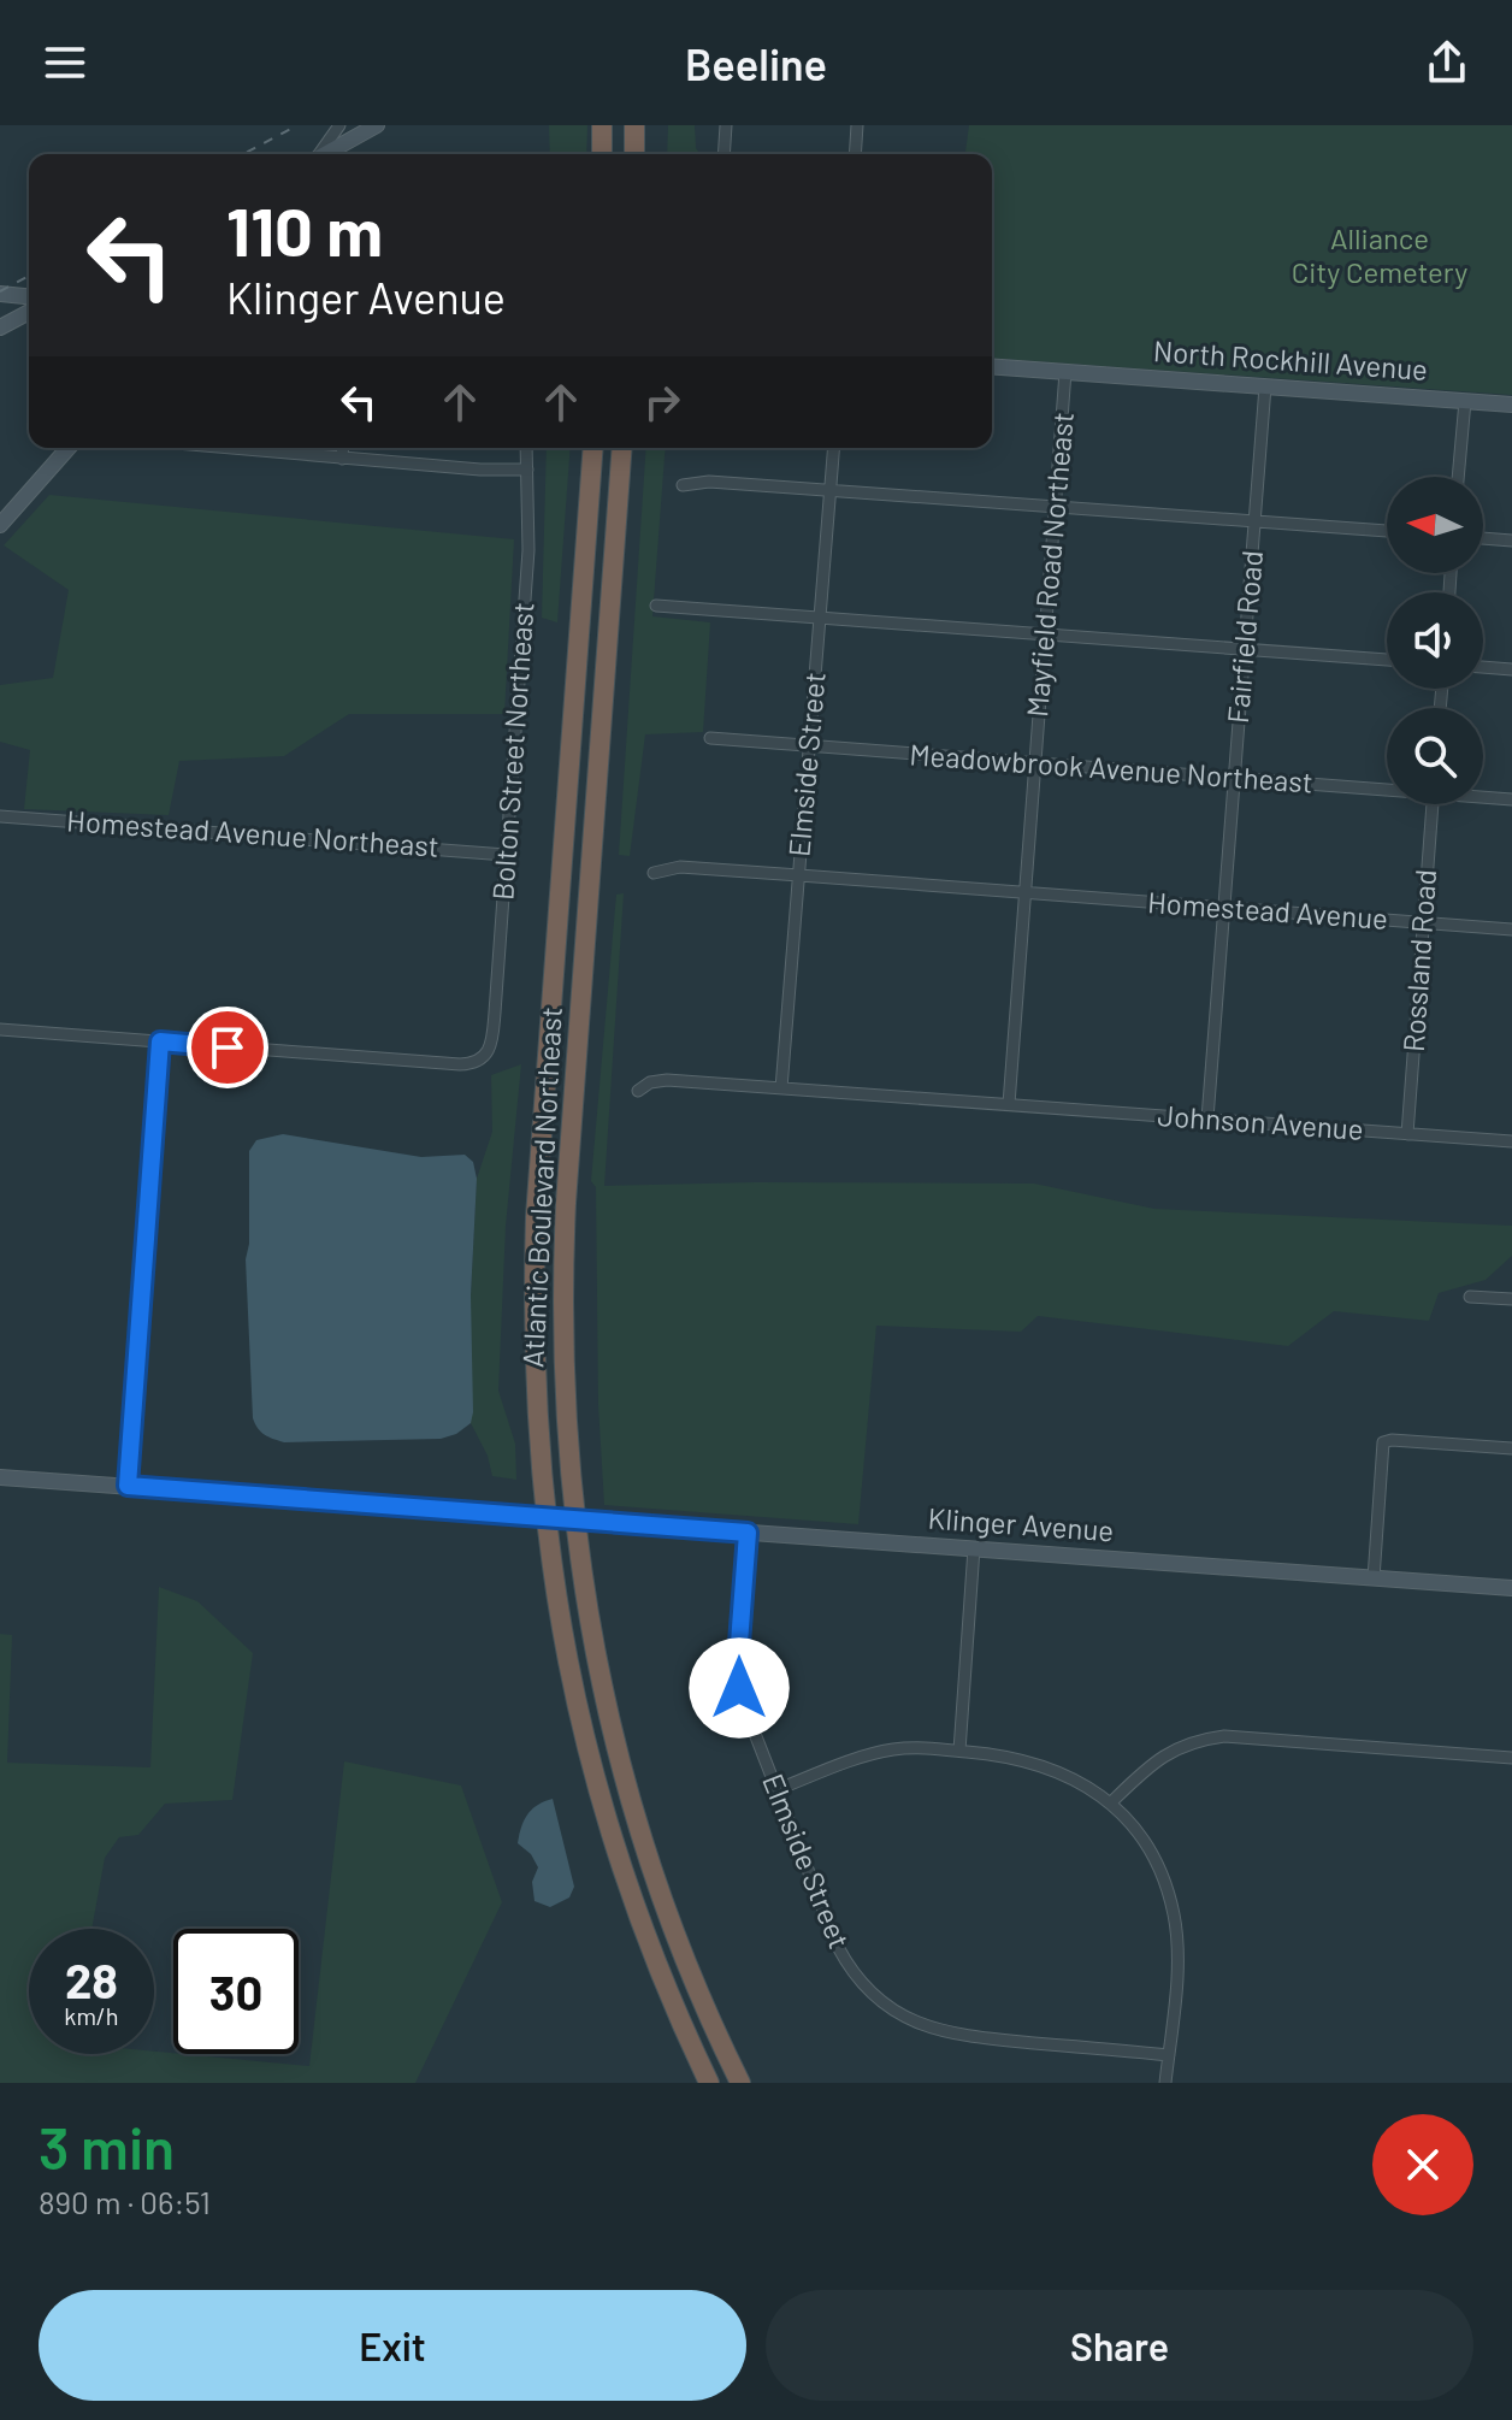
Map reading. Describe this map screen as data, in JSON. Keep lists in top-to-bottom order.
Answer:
{
  "streets": {
    "highway": ["Atlantic Boulevard Northeast"],
    "street": [
      "North Rockhill Avenue",
      "Mayfield Road Northeast",
      "Fairfield Road",
      "Bolton Street Northeast",
      "Elmside Street",
      "Meadowbrook Avenue Northeast",
      "Homestead Avenue Northeast",
      "Homestead Avenue",
      "Rossland Road",
      "Johnson Avenue",
      "Klinger Avenue"
    ]
  },
  "crossings": [
    ["North Rockhill Avenue", "Mayfield Road Northeast"],
    ["North Rockhill Avenue", "Fairfield Road"],
    ["Mayfield Road Northeast", "Meadowbrook Avenue Northeast"],
    ["Mayfield Road Northeast", "Homestead Avenue"],
    ["Mayfield Road Northeast", "Johnson Avenue"],
    ["Fairfield Road", "Meadowbrook Avenue Northeast"],
    ["Fairfield Road", "Homestead Avenue"],
    ["Fairfield Road", "Johnson Avenue"],
    ["Bolton Street Northeast", "Homestead Avenue Northeast"],
    ["Elmside Street", "Meadowbrook Avenue Northeast"],
    ["Elmside Street", "Johnson Avenue"],
    ["Elmside Street", "Klinger Avenue"],
    ["Homestead Avenue", "Rossland Road"],
    ["Rossland Road", "Johnson Avenue"]
  ],
  "parks": ["Alliance City Cemetery"],
  "north": "left",
  "page": {
    "header": "Beeline",
    "turn": ["110 m", "Klinger Avenue"],
    "speed": "28 km/h",
    "limit": "30",
    "heading": ["3 min", "890 m · 06:51"],
    "buttons": ["Exit", "Share"]
  }
}
